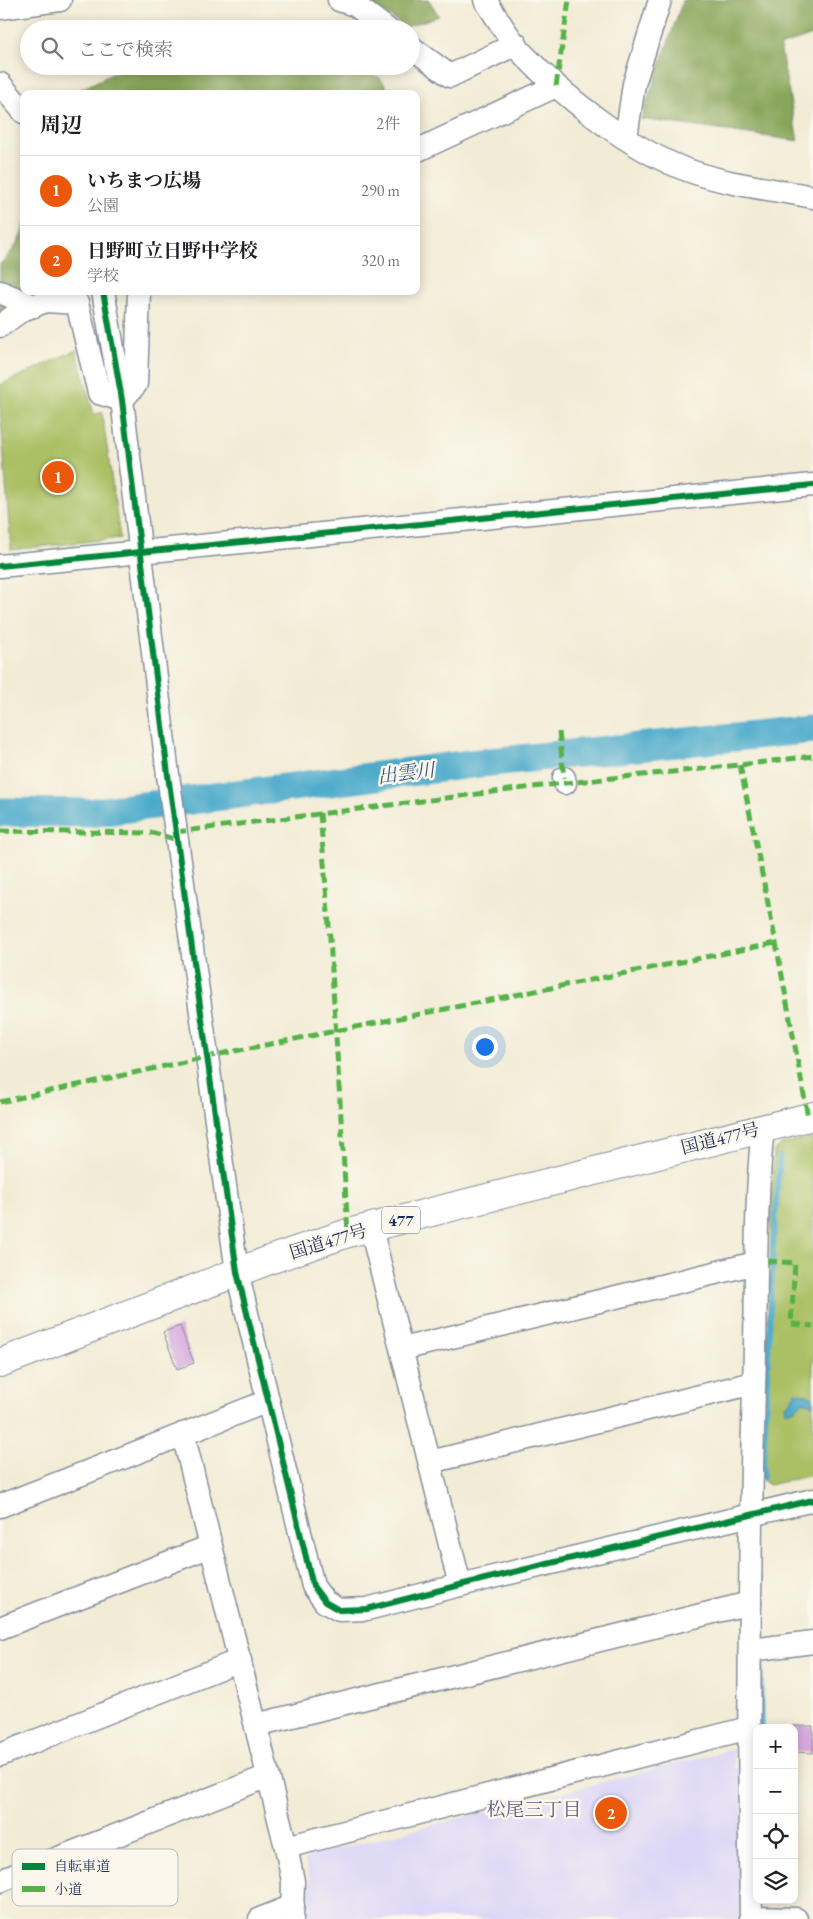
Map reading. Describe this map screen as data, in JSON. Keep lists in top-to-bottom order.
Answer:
{
  "streets": {
    "highway": ["国道477号", "477"]
  },
  "districts": ["松尾三丁目"],
  "water": ["出雲川"],
  "legend": ["自転車道", "小道"],
  "page": {
    "search": "ここで検索",
    "heading": ["周辺", "2件"],
    "list": [
      {
        "mark": "1",
        "name": "いちまつ広場",
        "note": "公園",
        "value": "290 m"
      },
      {
        "mark": "2",
        "name": "日野町立日野中学校",
        "note": "学校",
        "value": "320 m"
      }
    ],
    "pins": ["1", "2"],
    "map_buttons": ["+", "−"]
  }
}
